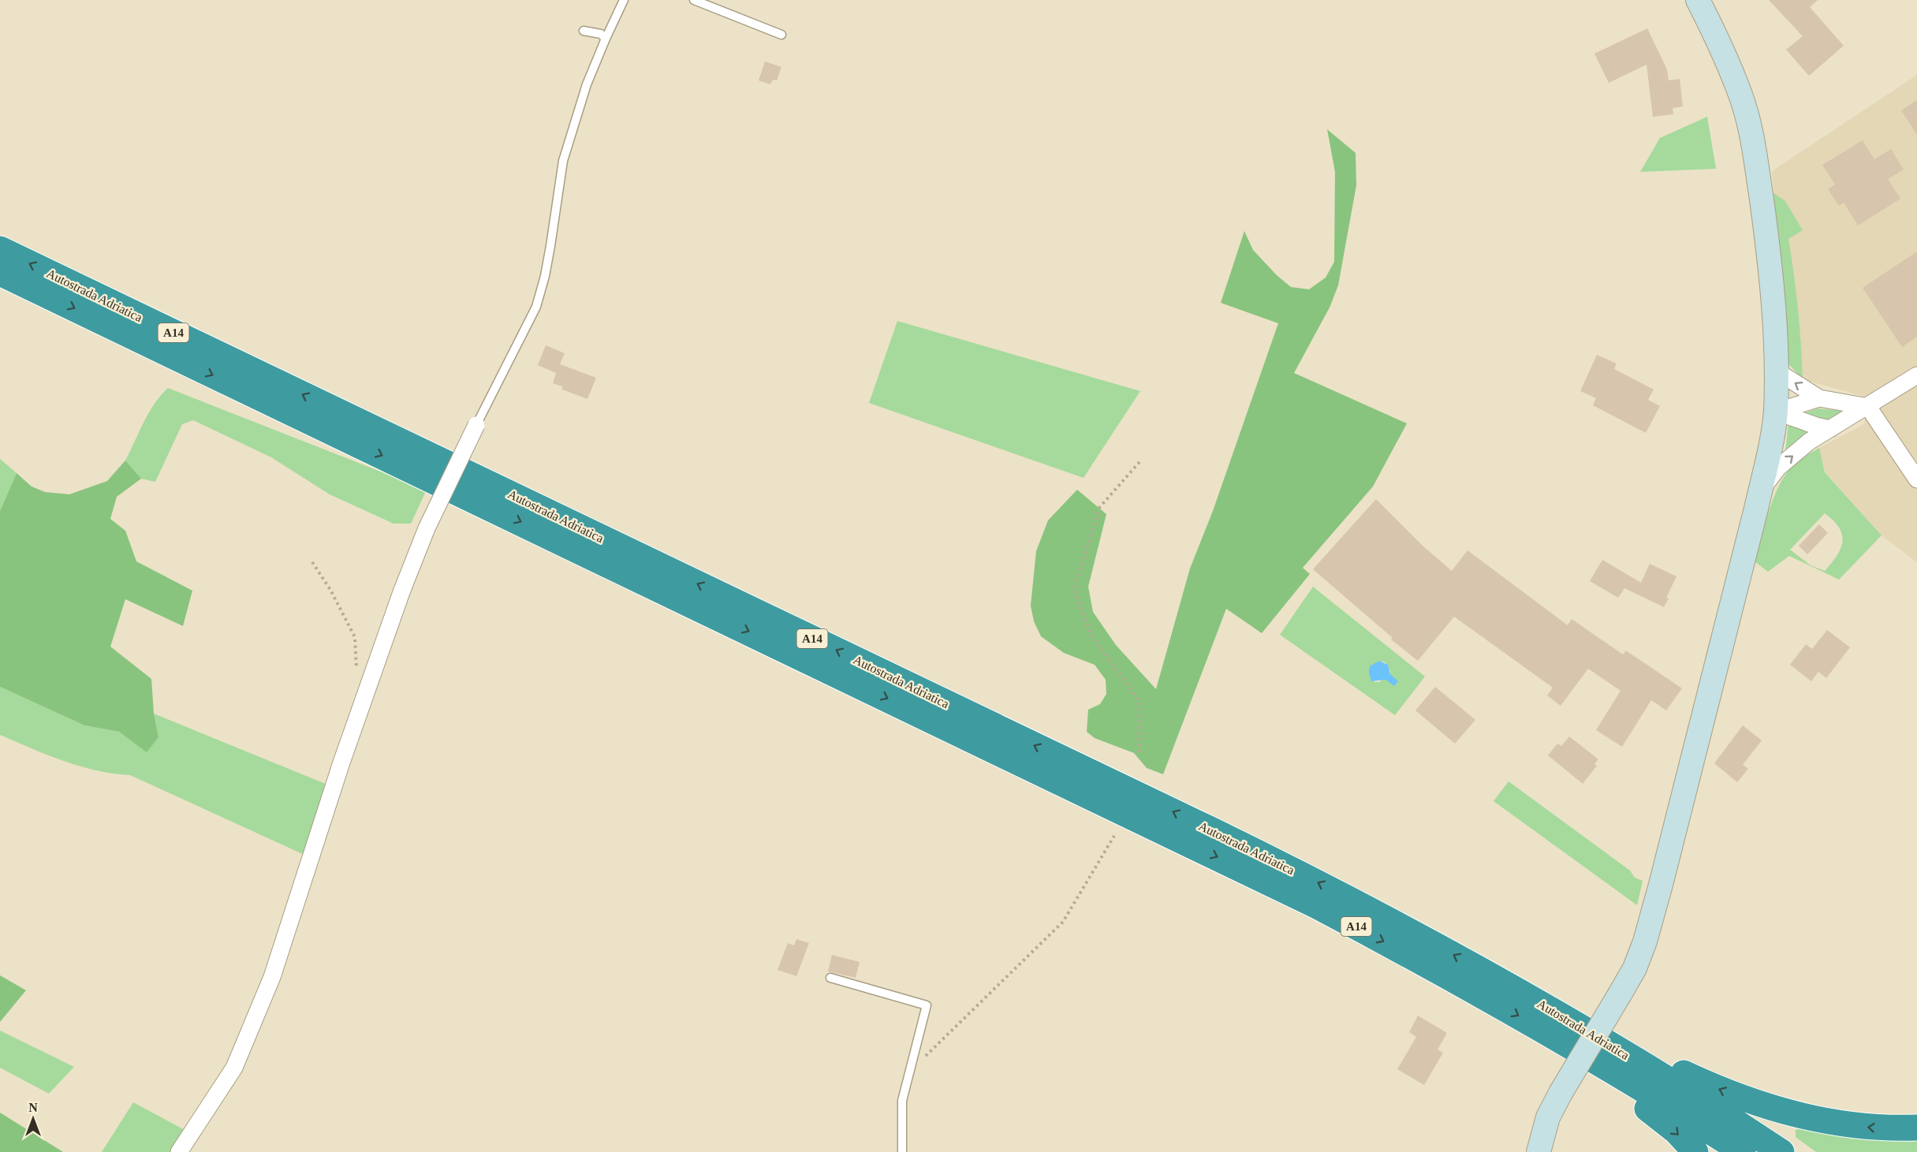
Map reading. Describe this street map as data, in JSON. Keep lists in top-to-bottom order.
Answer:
{
  "streets": {
    "highway": ["Autostrada Adriatica", "A14"]
  },
  "north": "top"
}
